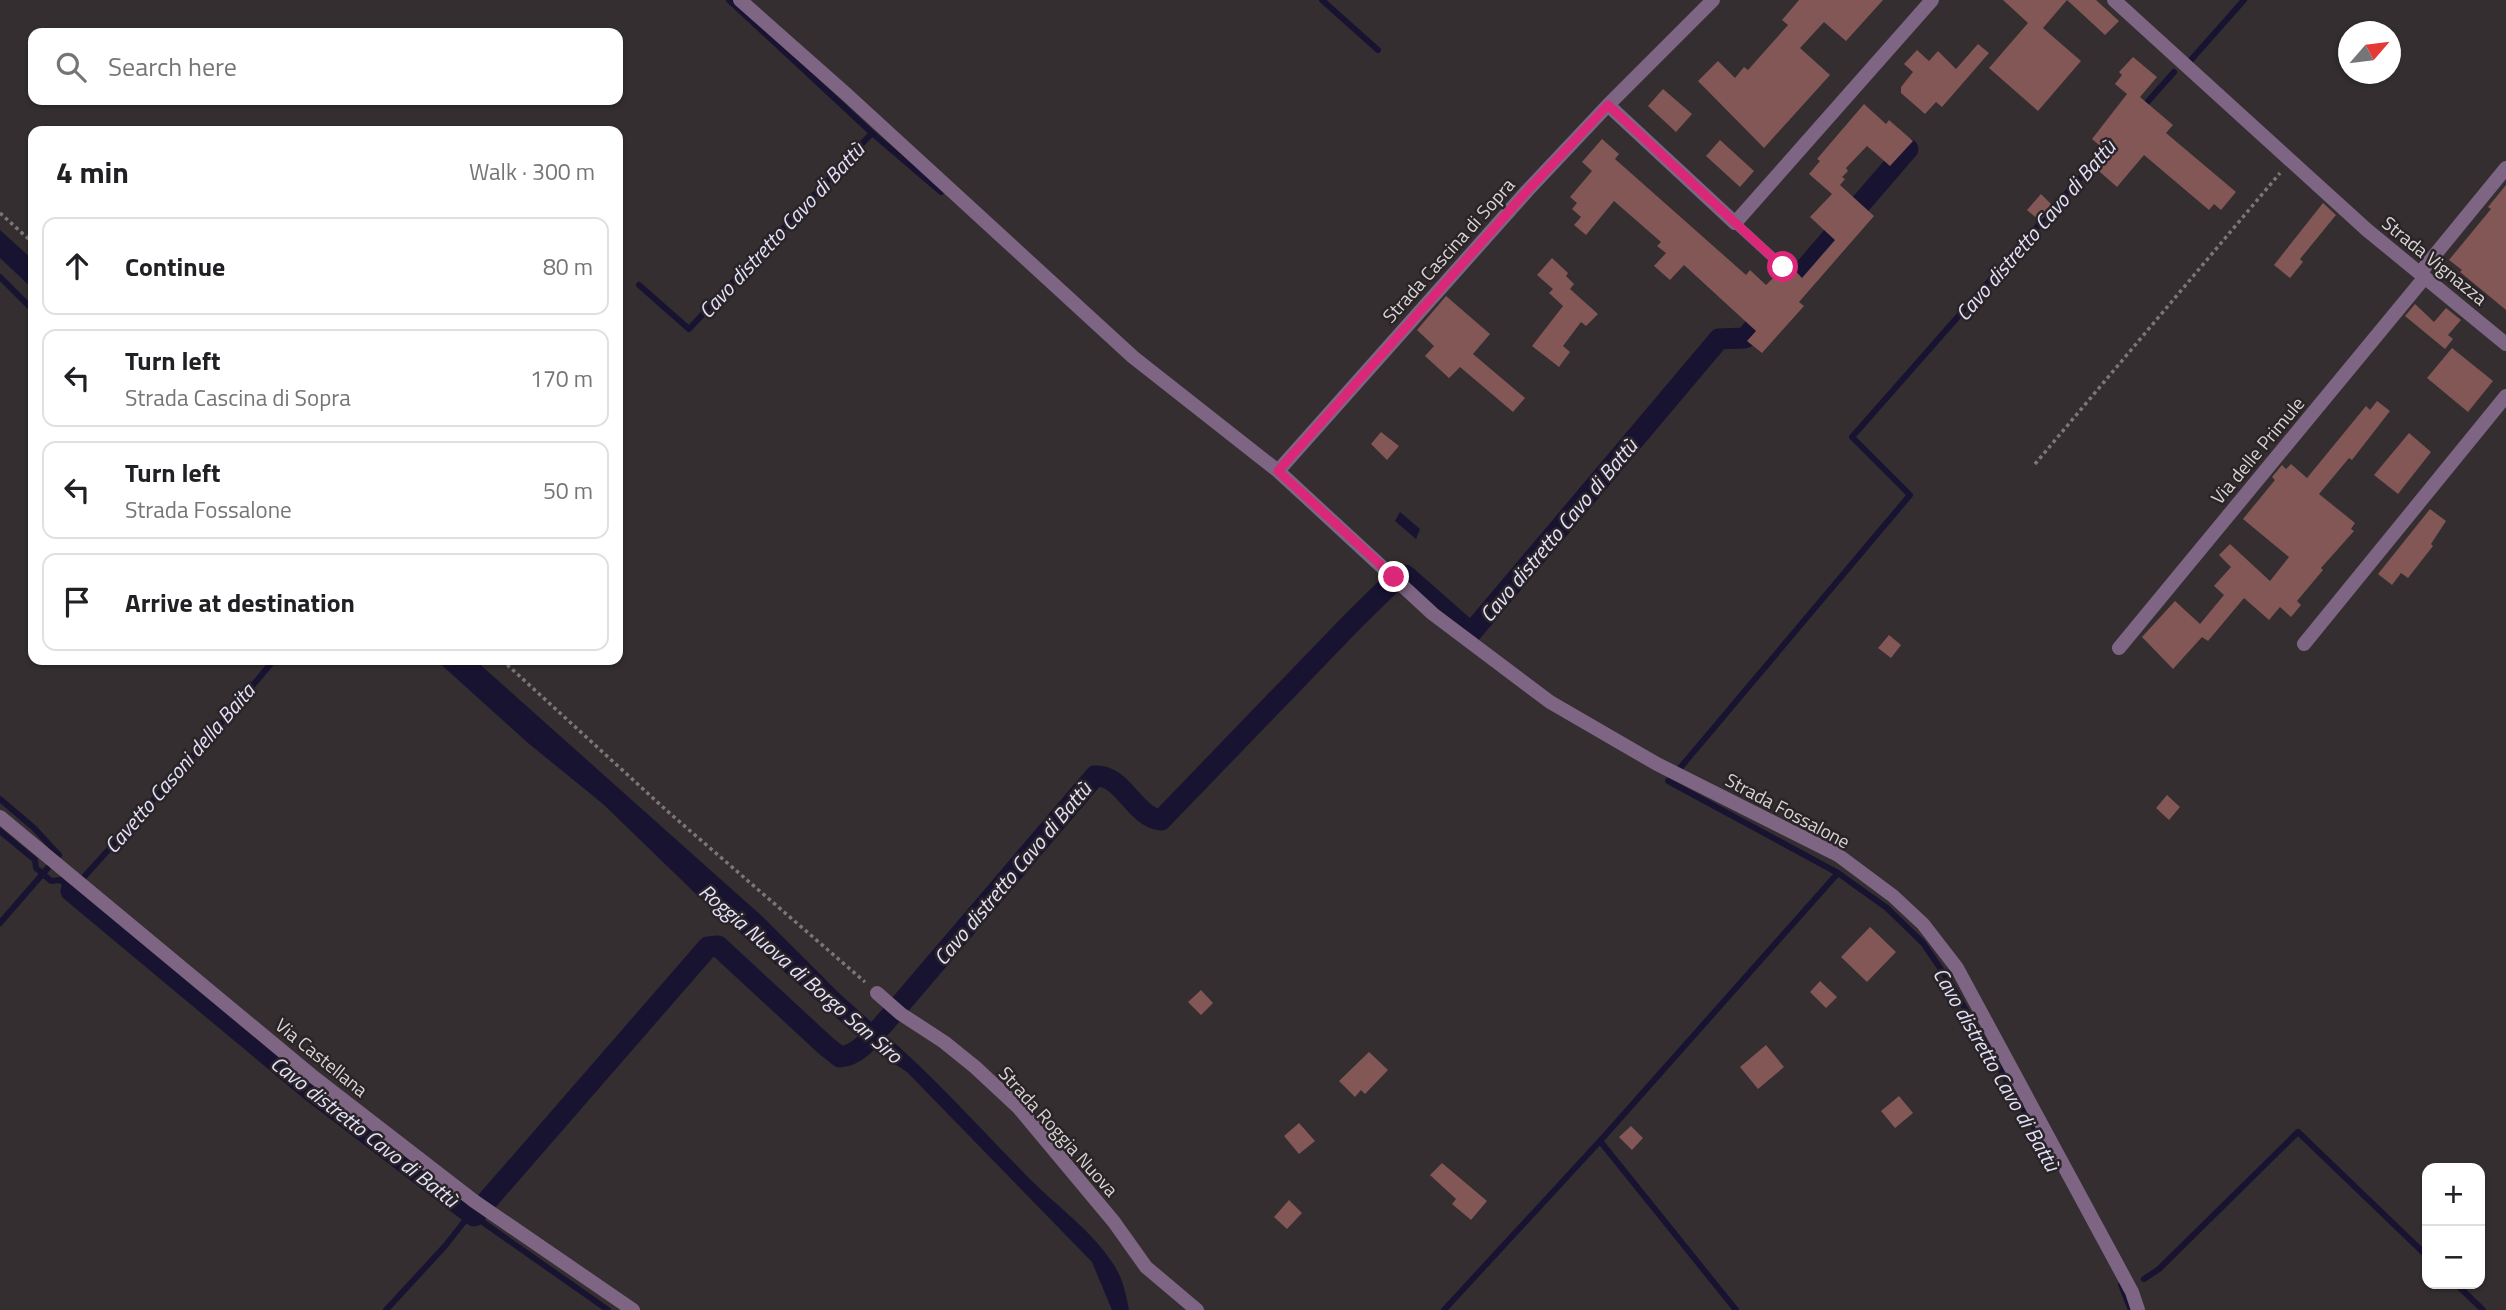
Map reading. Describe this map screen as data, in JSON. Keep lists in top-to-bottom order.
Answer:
{
  "streets": {
    "street": [
      "Strada Cascina di Sopra",
      "Strada Vignazza",
      "Via delle Primule",
      "Strada Fossalone",
      "Via Castellana",
      "Strada Roggia Nuova"
    ]
  },
  "crossings": [
    ["Strada Cascina di Sopra", "Strada Fossalone"],
    ["Strada Vignazza", "Via delle Primule"]
  ],
  "water": ["Cavo distretto Cavo di Battù", "Cavetto Casoni della Baita", "Roggia Nuova di Borgo San Siro"],
  "north": "top right",
  "page": {
    "search": "Search here",
    "heading": ["4 min", "Walk · 300 m"],
    "list": [
      ["Continue", "80 m"],
      ["Turn left", "Strada Cascina di Sopra", "170 m"],
      ["Turn left", "Strada Fossalone", "50 m"],
      "Arrive at destination"
    ],
    "map_buttons": ["+", "−"]
  }
}
